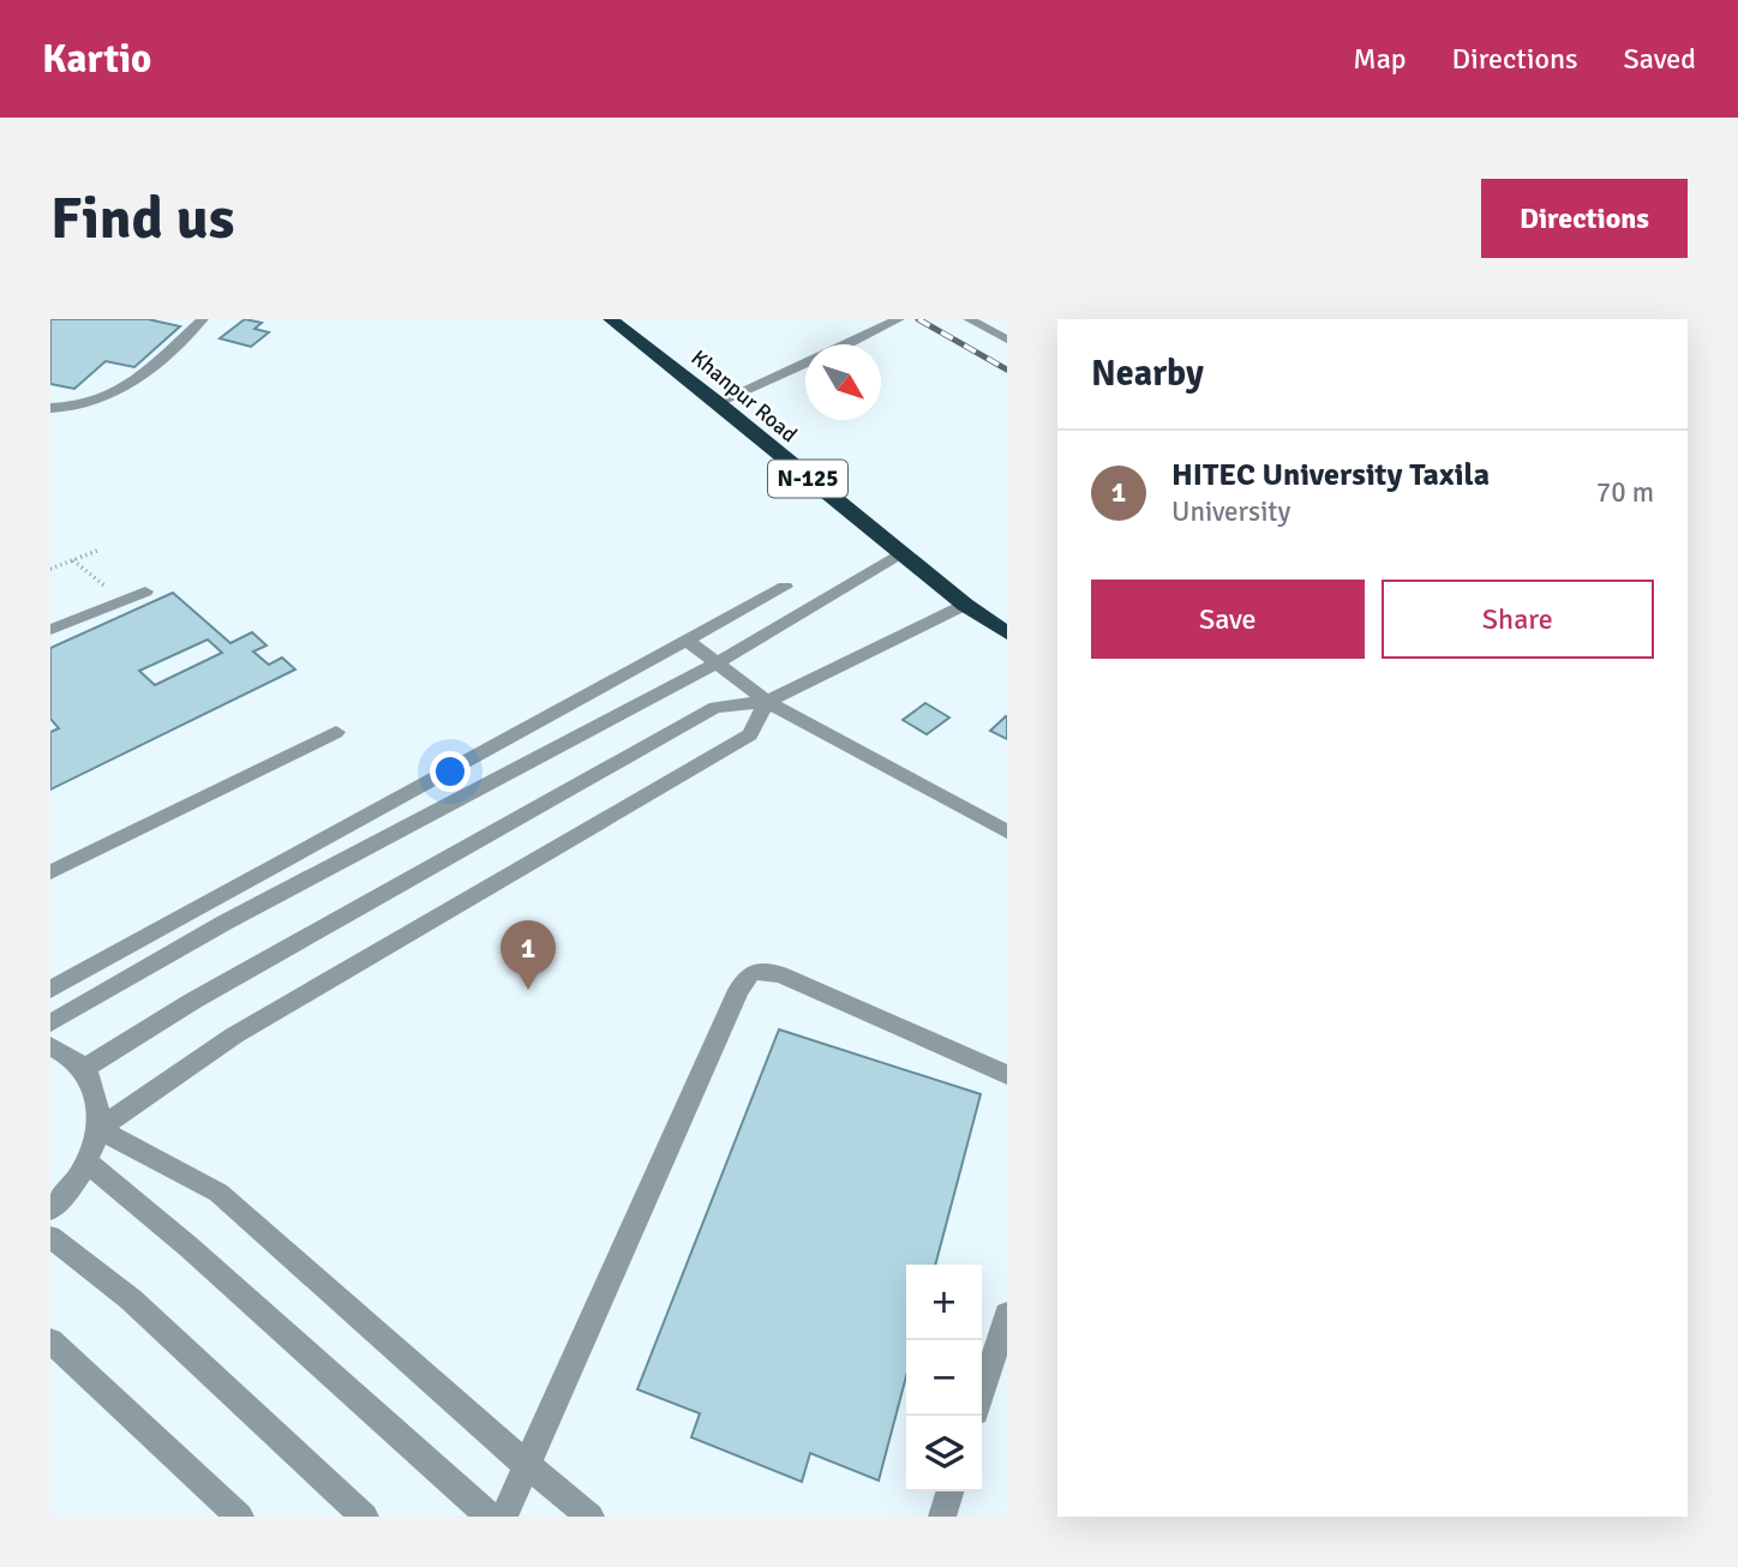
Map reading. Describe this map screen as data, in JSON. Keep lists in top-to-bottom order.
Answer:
{
  "streets": {
    "highway": ["Khanpur Road", "N-125"]
  },
  "north": "bottom right",
  "page": {
    "header": "Kartio",
    "nav": ["Map", "Directions", "Saved"],
    "buttons": [
      "Directions",
      ["Save", "Share"]
    ],
    "title": "Find us",
    "heading": "Nearby",
    "list": [
      {
        "mark": "1",
        "name": "HITEC University Taxila",
        "note": "University",
        "value": "70 m"
      }
    ],
    "pins": "1",
    "map_buttons": ["+", "−"]
  }
}
